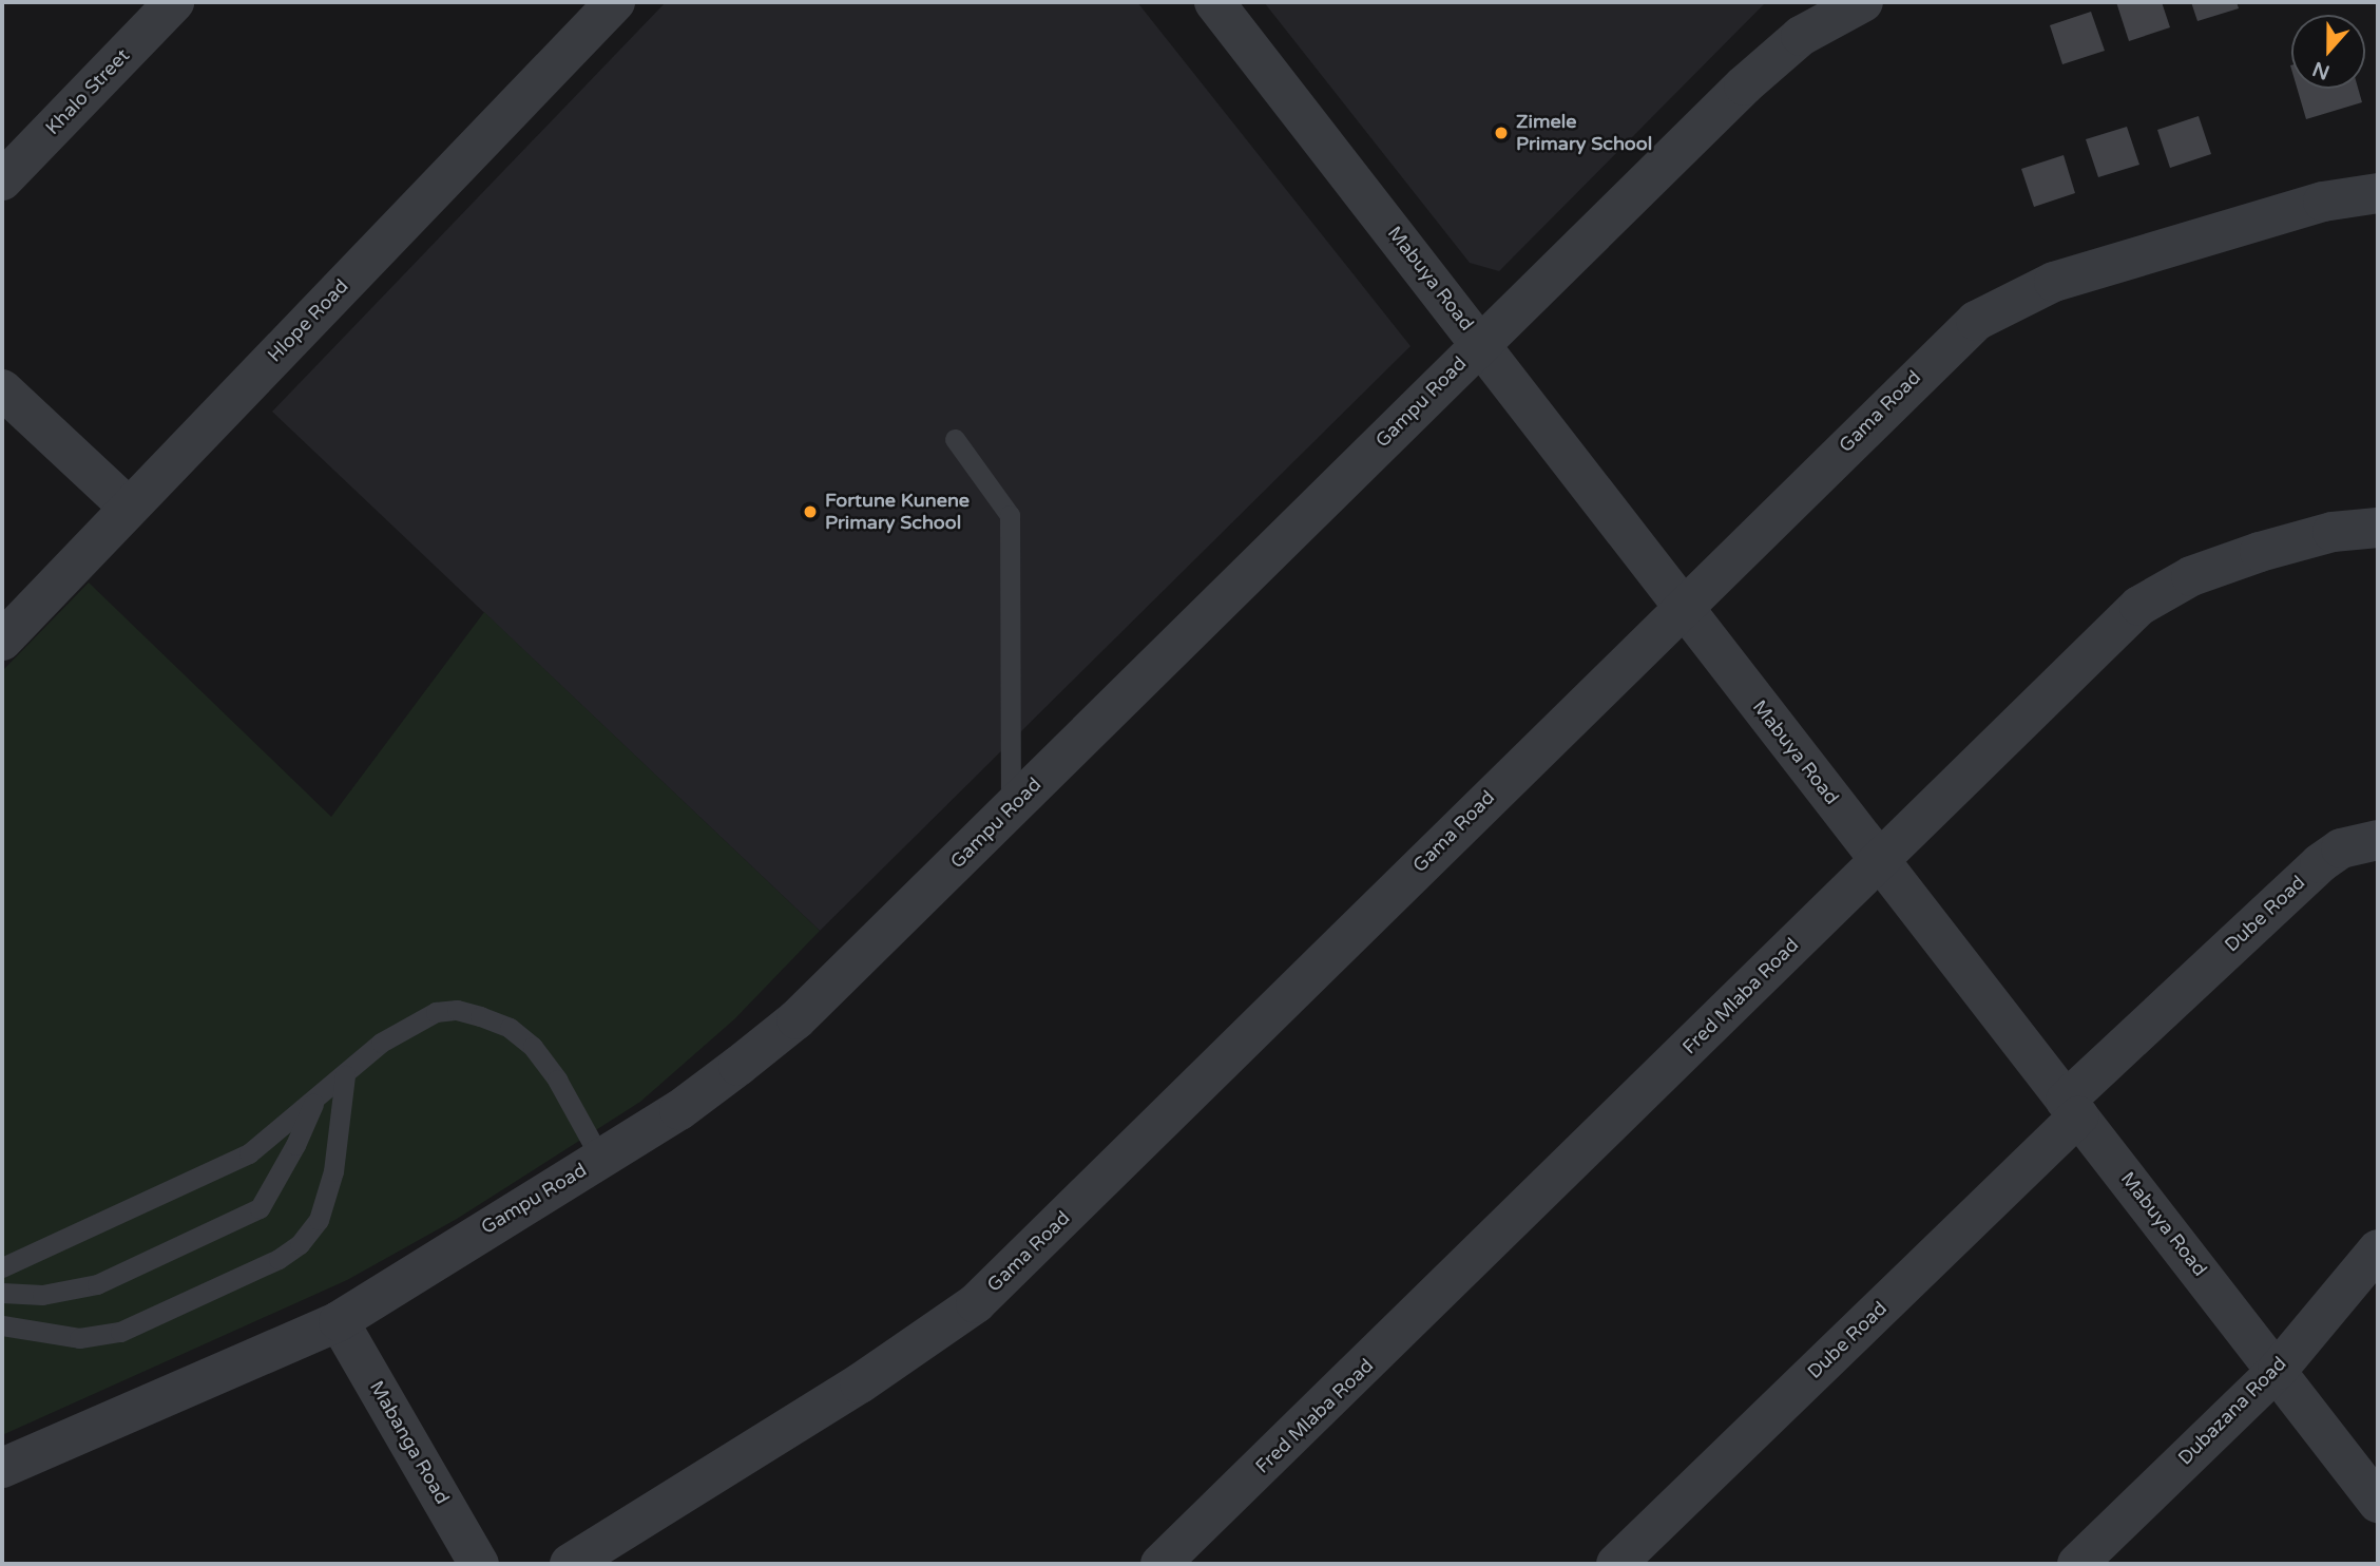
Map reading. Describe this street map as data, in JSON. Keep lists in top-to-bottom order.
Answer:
{
  "streets": {
    "street": [
      "Khalo Street",
      "Mabuya Road",
      "Hlope Road",
      "Gampu Road",
      "Gama Road",
      "Dube Road",
      "Fred Mlaba Road",
      "Dubazana Road",
      "Mabanga Road"
    ]
  },
  "crossings": [
    ["Mabuya Road", "Gampu Road"],
    ["Mabuya Road", "Gama Road"],
    ["Mabuya Road", "Dube Road"],
    ["Mabuya Road", "Fred Mlaba Road"],
    ["Mabuya Road", "Dubazana Road"],
    ["Gampu Road", "Mabanga Road"]
  ],
  "places": ["Zimele Primary School", "Fortune Kunene Primary School"],
  "north": "bottom"
}
